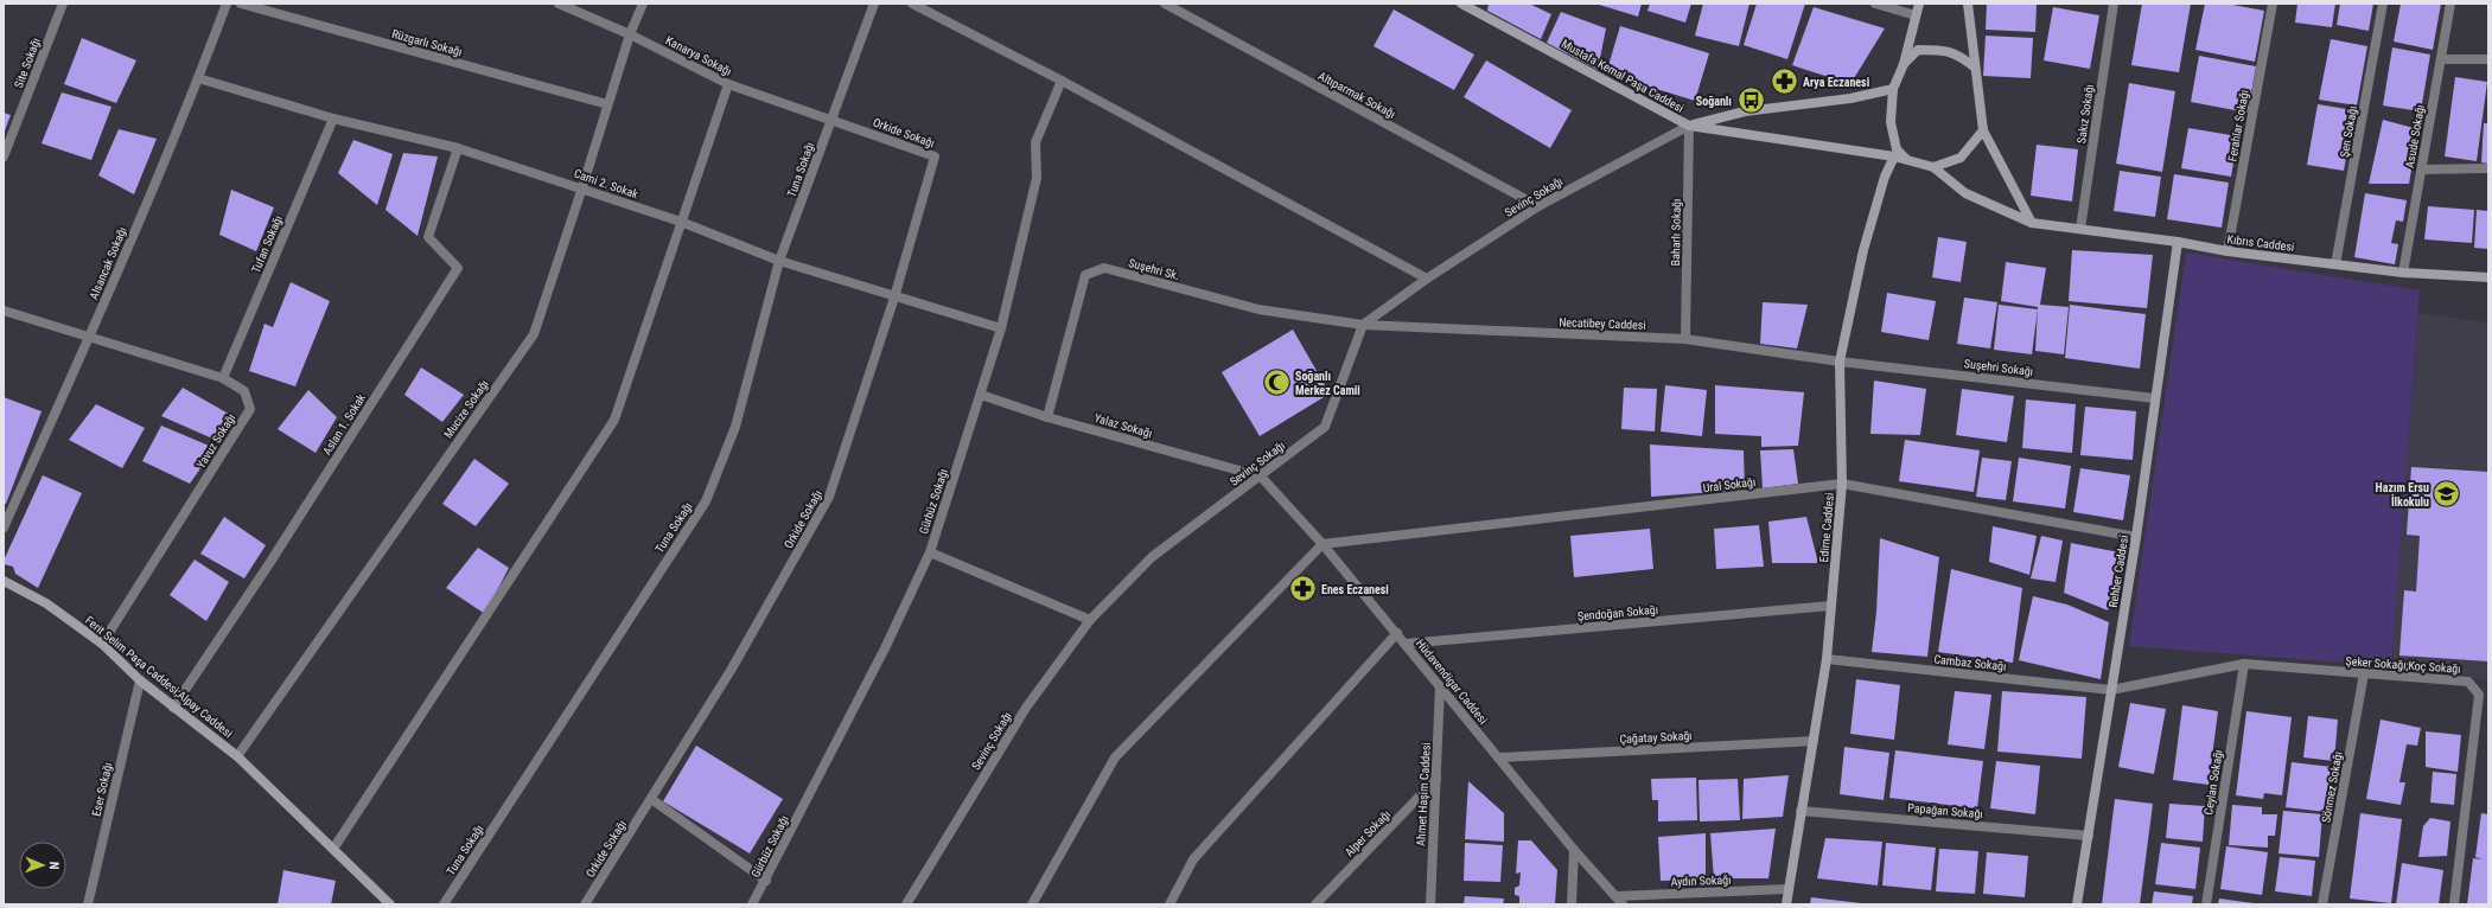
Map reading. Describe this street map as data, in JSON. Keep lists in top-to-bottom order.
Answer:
{
  "streets": {
    "main road": [
      "Mustafa Kemal Paşa Caddesi",
      "Kıbrıs Caddesi",
      "Edirne Caddesi",
      "Rehber Caddesi",
      "Ferit Selim Paşa Caddesi;Alpay Caddesi"
    ],
    "street": [
      "Rüzgarlı Sokağı",
      "Kanarya Sokağı",
      "Site Sokağı",
      "Altıparmak Sokağı",
      "Sakız Sokağı",
      "Ferahlar Sokağı",
      "Şen Sokağı",
      "Orkide Sokağı",
      "Asude Sokağı",
      "Tuna Sokağı",
      "Cami 2. Sokak",
      "Sevinç Sokağı",
      "Baharlı Sokağı",
      "Tufan Sokağı",
      "Alsancak Sokağı",
      "Suşehri Sk.",
      "Necatibey Caddesi",
      "Suşehri Sokağı",
      "Mucize Sokağı",
      "Aslan 1. Sokak",
      "Yalaz Sokağı",
      "Yavuz Sokağı",
      "Ural Sokağı",
      "Gürbüz Sokağı",
      "Şendoğan Sokağı",
      "Cambaz Sokağı",
      "Şeker Sokağı;Koç Sokağı",
      "Hüdavendigar Caddesi",
      "Çağatay Sokağı",
      "Ceylan Sokağı",
      "Sönmez Sokağı",
      "Eser Sokağı",
      "Ahmet Haşim Caddesi",
      "Papağan Sokağı",
      "Alper Sokağı",
      "Aydın Sokağı"
    ]
  },
  "crossings": [
    ["Rüzgarlı Sokağı", "Mucize Sokağı"],
    ["Kanarya Sokağı", "Orkide Sokağı"],
    ["Kanarya Sokağı", "Tuna Sokağı"],
    ["Kanarya Sokağı", "Mucize Sokağı"],
    ["Mustafa Kemal Paşa Caddesi", "Sevinç Sokağı"],
    ["Mustafa Kemal Paşa Caddesi", "Baharlı Sokağı"],
    ["Mustafa Kemal Paşa Caddesi", "Kıbrıs Caddesi"],
    ["Altıparmak Sokağı", "Sevinç Sokağı"],
    ["Sakız Sokağı", "Kıbrıs Caddesi"],
    ["Ferahlar Sokağı", "Kıbrıs Caddesi"],
    ["Şen Sokağı", "Kıbrıs Caddesi"],
    ["Orkide Sokağı", "Tuna Sokağı"],
    ["Orkide Sokağı", "Cami 2. Sokak"],
    ["Asude Sokağı", "Kıbrıs Caddesi"],
    ["Tuna Sokağı", "Cami 2. Sokak"],
    ["Cami 2. Sokak", "Tufan Sokağı"],
    ["Cami 2. Sokak", "Alsancak Sokağı"],
    ["Cami 2. Sokak", "Mucize Sokağı"],
    ["Cami 2. Sokak", "Aslan 1. Sokak"],
    ["Cami 2. Sokak", "Gürbüz Sokağı"],
    ["Sevinç Sokağı", "Baharlı Sokağı"],
    ["Sevinç Sokağı", "Suşehri Sk."],
    ["Sevinç Sokağı", "Necatibey Caddesi"],
    ["Sevinç Sokağı", "Yalaz Sokağı"],
    ["Sevinç Sokağı", "Hüdavendigar Caddesi"],
    ["Baharlı Sokağı", "Necatibey Caddesi"],
    ["Kıbrıs Caddesi", "Rehber Caddesi"],
    ["Tufan Sokağı", "Yavuz Sokağı"],
    ["Alsancak Sokağı", "Yavuz Sokağı"],
    ["Suşehri Sk.", "Necatibey Caddesi"],
    ["Suşehri Sk.", "Yalaz Sokağı"],
    ["Necatibey Caddesi", "Suşehri Sokağı"],
    ["Necatibey Caddesi", "Edirne Caddesi"],
    ["Suşehri Sokağı", "Edirne Caddesi"],
    ["Suşehri Sokağı", "Rehber Caddesi"],
    ["Mucize Sokağı", "Ferit Selim Paşa Caddesi;Alpay Caddesi"],
    ["Aslan 1. Sokak", "Ferit Selim Paşa Caddesi;Alpay Caddesi"],
    ["Yalaz Sokağı", "Gürbüz Sokağı"],
    ["Yalaz Sokağı", "Hüdavendigar Caddesi"],
    ["Yavuz Sokağı", "Ferit Selim Paşa Caddesi;Alpay Caddesi"],
    ["Ural Sokağı", "Edirne Caddesi"],
    ["Ural Sokağı", "Rehber Caddesi"],
    ["Ural Sokağı", "Hüdavendigar Caddesi"],
    ["Edirne Caddesi", "Şendoğan Sokağı"],
    ["Edirne Caddesi", "Cambaz Sokağı"],
    ["Edirne Caddesi", "Çağatay Sokağı"],
    ["Edirne Caddesi", "Papağan Sokağı"],
    ["Edirne Caddesi", "Aydın Sokağı"],
    ["Rehber Caddesi", "Cambaz Sokağı"],
    ["Rehber Caddesi", "Şeker Sokağı;Koç Sokağı"],
    ["Rehber Caddesi", "Papağan Sokağı"],
    ["Şendoğan Sokağı", "Hüdavendigar Caddesi"],
    ["Cambaz Sokağı", "Şeker Sokağı;Koç Sokağı"],
    ["Şeker Sokağı;Koç Sokağı", "Ceylan Sokağı"],
    ["Şeker Sokağı;Koç Sokağı", "Sönmez Sokağı"],
    ["Ferit Selim Paşa Caddesi;Alpay Caddesi", "Eser Sokağı"],
    ["Hüdavendigar Caddesi", "Çağatay Sokağı"],
    ["Hüdavendigar Caddesi", "Ahmet Haşim Caddesi"],
    ["Hüdavendigar Caddesi", "Aydın Sokağı"],
    ["Ahmet Haşim Caddesi", "Alper Sokağı"]
  ],
  "places": {
    "pharmacy": ["Arya Eczanesi", "Enes Eczanesi"],
    "bus stop": ["Soğanlı"],
    "mosque": ["Soğanlı Merkez Camii"],
    "school or university": ["Hazım Ersu İlkokulu"]
  },
  "north": "right"
}
